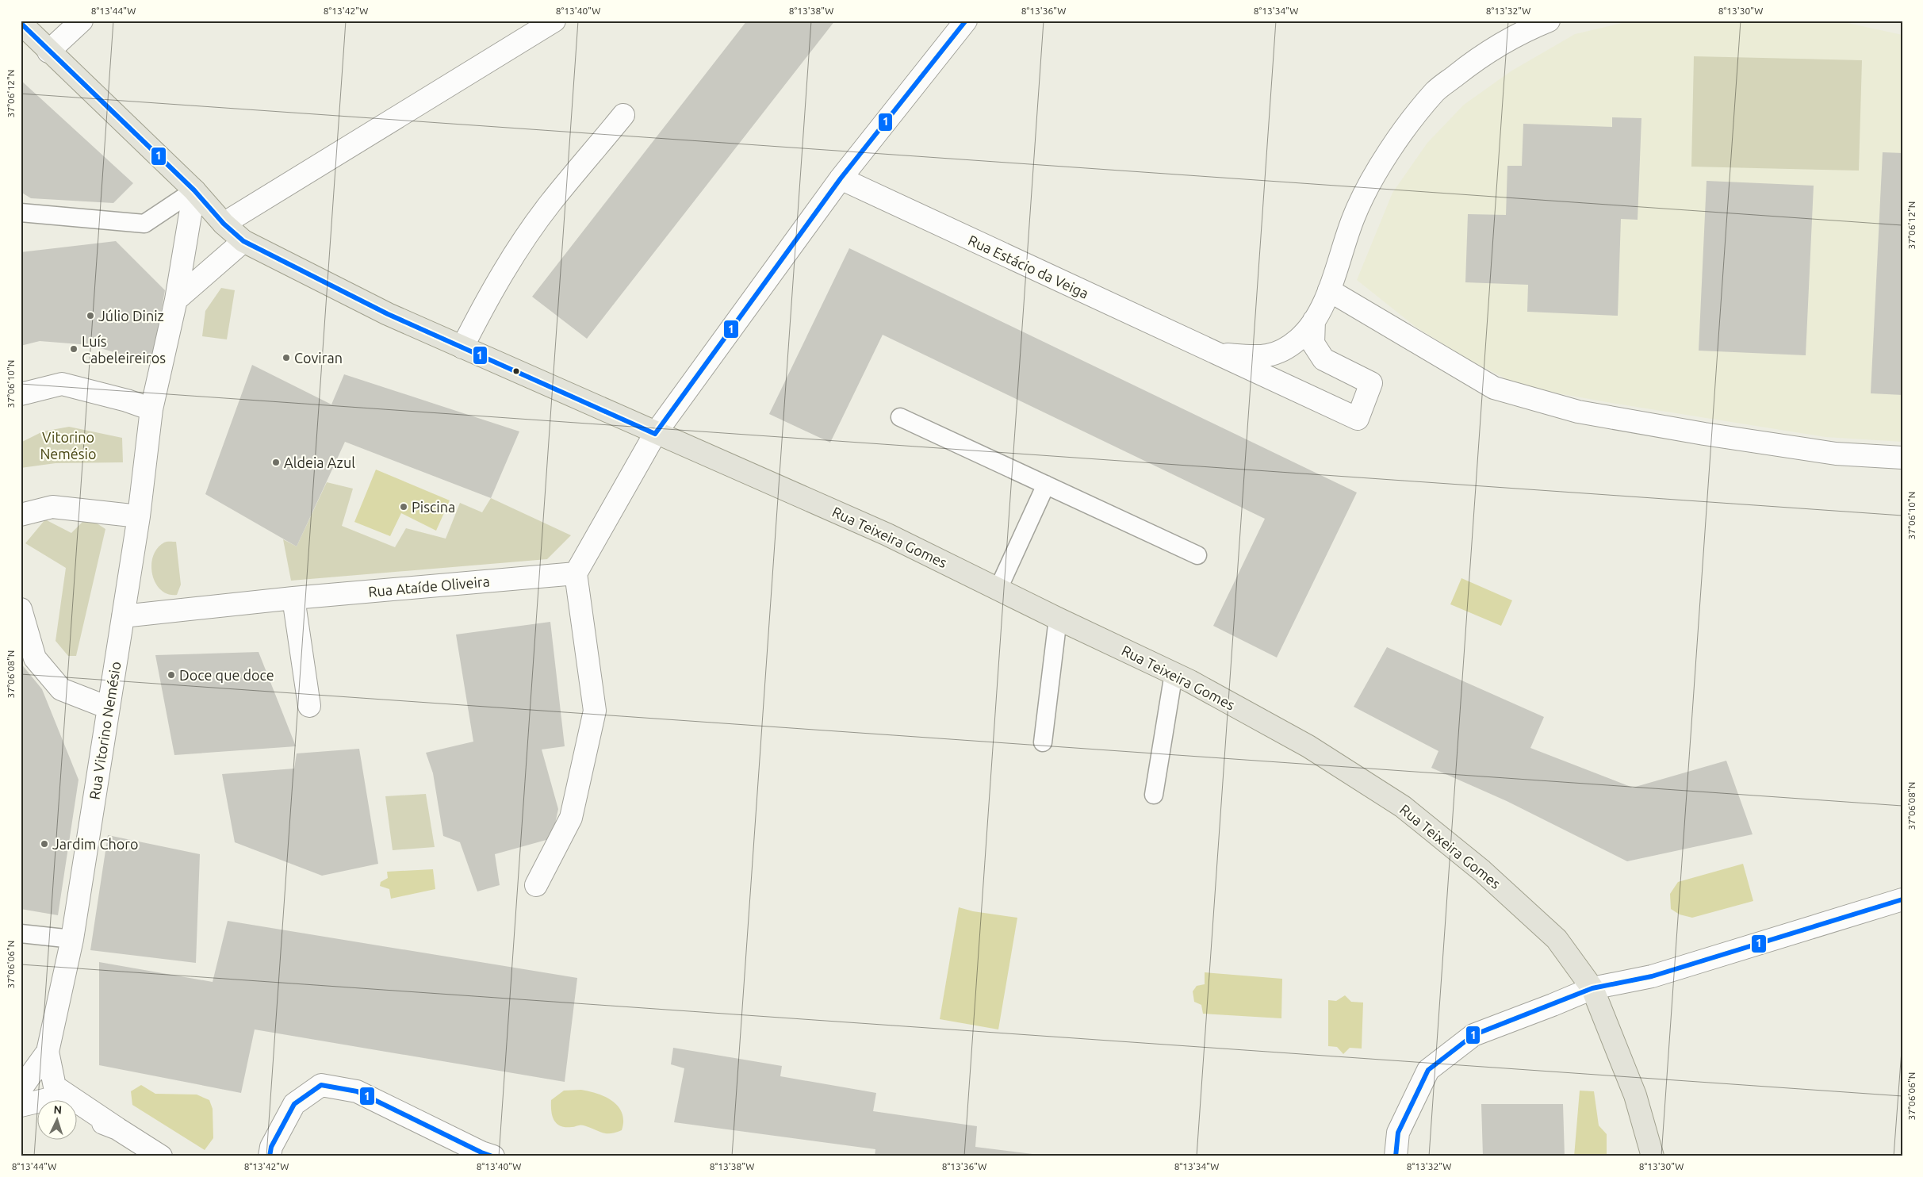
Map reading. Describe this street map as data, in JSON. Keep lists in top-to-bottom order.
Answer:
{
  "streets": {
    "main road": ["Rua Teixeira Gomes"],
    "street": ["Rua Estácio da Veiga", "Rua Ataíde Oliveira", "Rua Vitorino Nemésio"]
  },
  "crossings": [
    ["Rua Teixeira Gomes", "Rua Vitorino Nemésio"],
    ["Rua Ataíde Oliveira", "Rua Vitorino Nemésio"]
  ],
  "parks": ["Vitorino Nemésio"],
  "places": [
    "Júlio Diniz",
    "Luís Cabeleireiros",
    "Coviran",
    "Aldeia Azul",
    "Piscina",
    "Doce que doce",
    "Jardim Choro"
  ],
  "lines": ["transit line 1"],
  "north": "top",
  "coordinates": [
    "8°13'44\"W",
    "8°13'42\"W",
    "8°13'40\"W",
    "8°13'38\"W",
    "8°13'36\"W",
    "8°13'34\"W",
    "8°13'32\"W",
    "8°13'30\"W",
    "37°06'12\"N",
    "37°06'10\"N",
    "37°06'08\"N",
    "37°06'06\"N"
  ]
}
